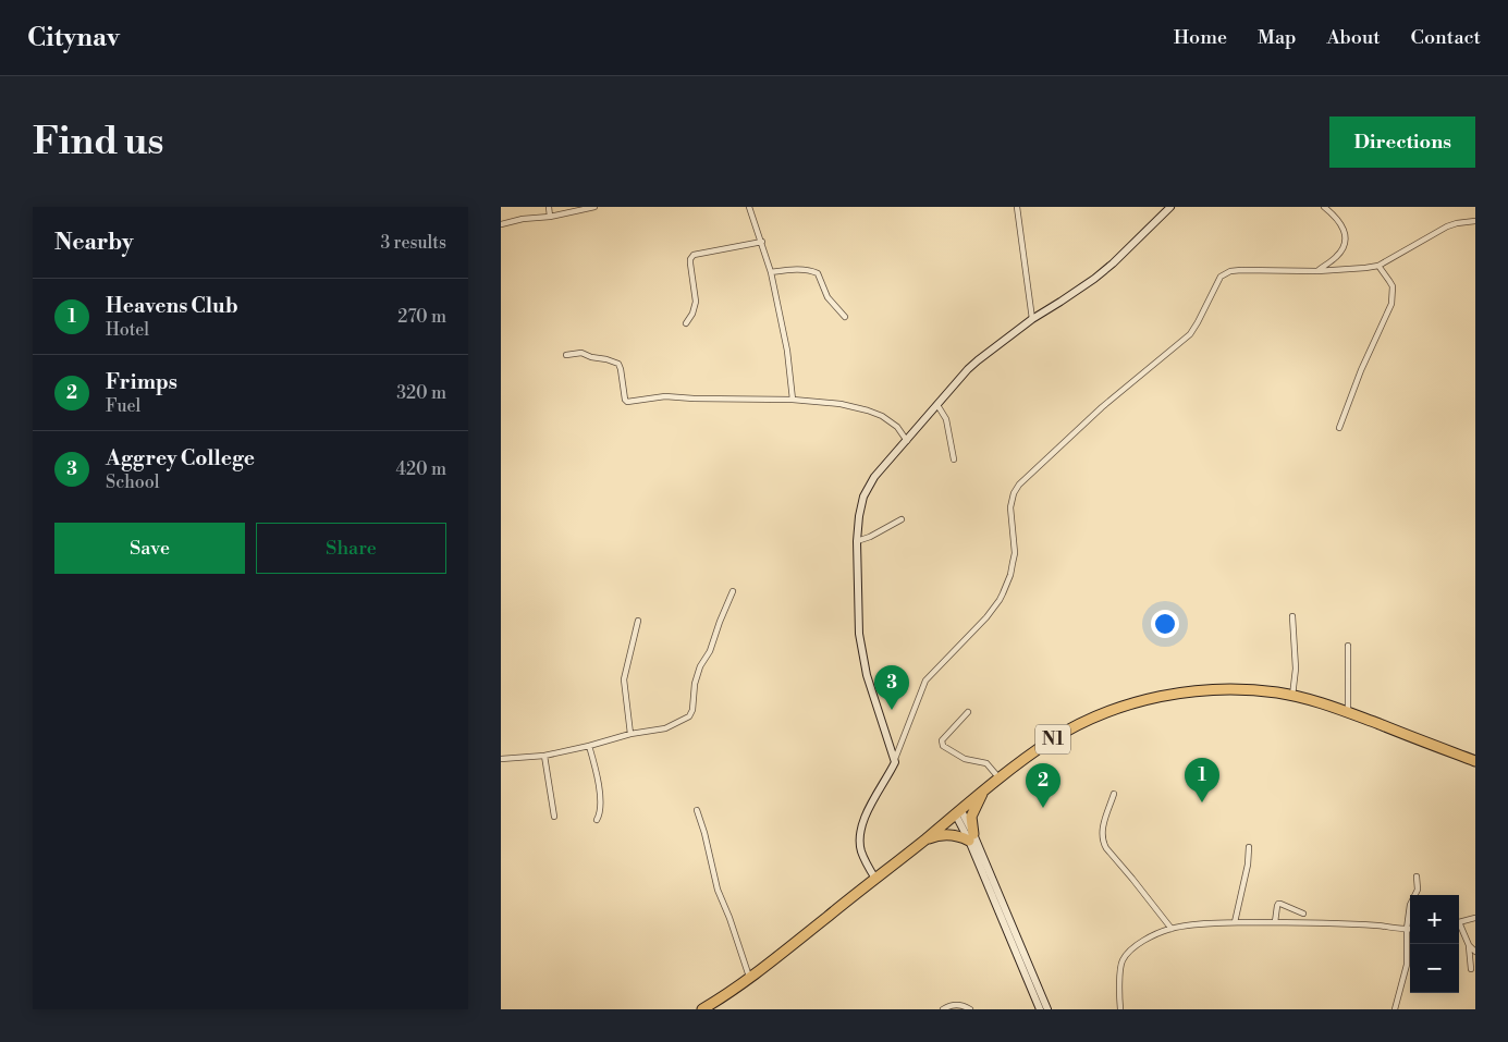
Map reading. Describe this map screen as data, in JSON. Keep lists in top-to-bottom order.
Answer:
{
  "streets": {
    "highway": ["N1"]
  },
  "page": {
    "header": "Citynav",
    "nav": [
      "Home",
      "Map",
      "About",
      "Contact"
    ],
    "buttons": [
      "Directions",
      ["Save", "Share"]
    ],
    "title": "Find us",
    "heading": ["Nearby", "3 results"],
    "list": [
      {
        "mark": "1",
        "name": "Heavens Club",
        "note": "Hotel",
        "value": "270 m"
      },
      {
        "mark": "2",
        "name": "Frimps",
        "note": "Fuel",
        "value": "320 m"
      },
      {
        "mark": "3",
        "name": "Aggrey College",
        "note": "School",
        "value": "420 m"
      }
    ],
    "pins": ["3", "1", "2"],
    "map_buttons": ["+", "−"]
  }
}
